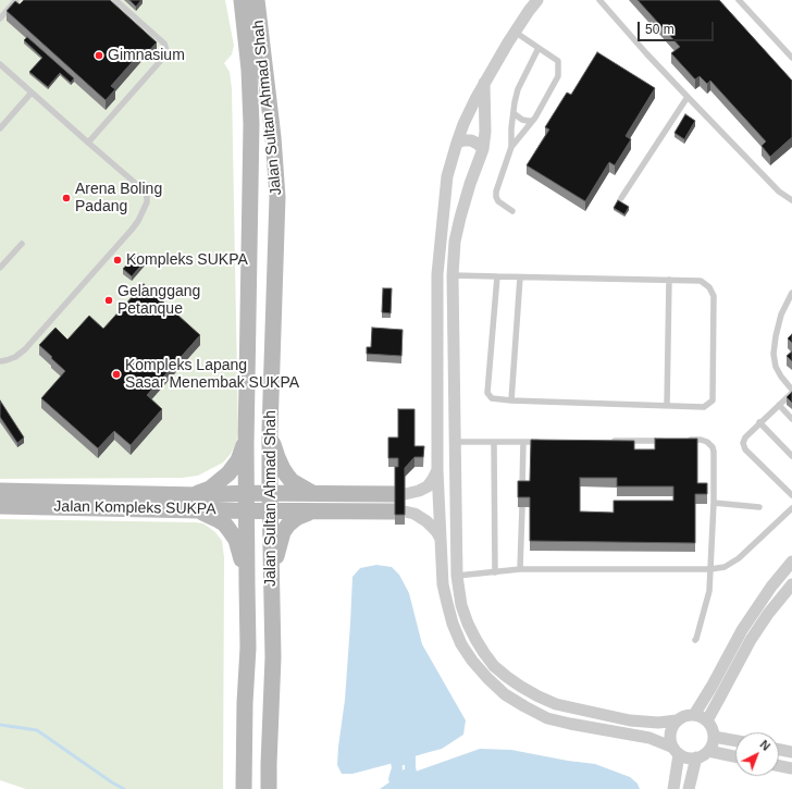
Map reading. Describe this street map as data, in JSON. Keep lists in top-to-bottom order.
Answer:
{
  "streets": {
    "main road": ["Jalan Sultan Ahmad Shah", "Jalan Kompleks SUKPA"]
  },
  "crossings": [
    ["Jalan Sultan Ahmad Shah", "Jalan Kompleks SUKPA"]
  ],
  "places": [
    "Gimnasium",
    "Arena Boling Padang",
    "Kompleks SUKPA",
    "Gelanggang Petanque",
    "Kompleks Lapang Sasar Menembak SUKPA"
  ],
  "scale_bar": "50 m",
  "north": "top right"
}
